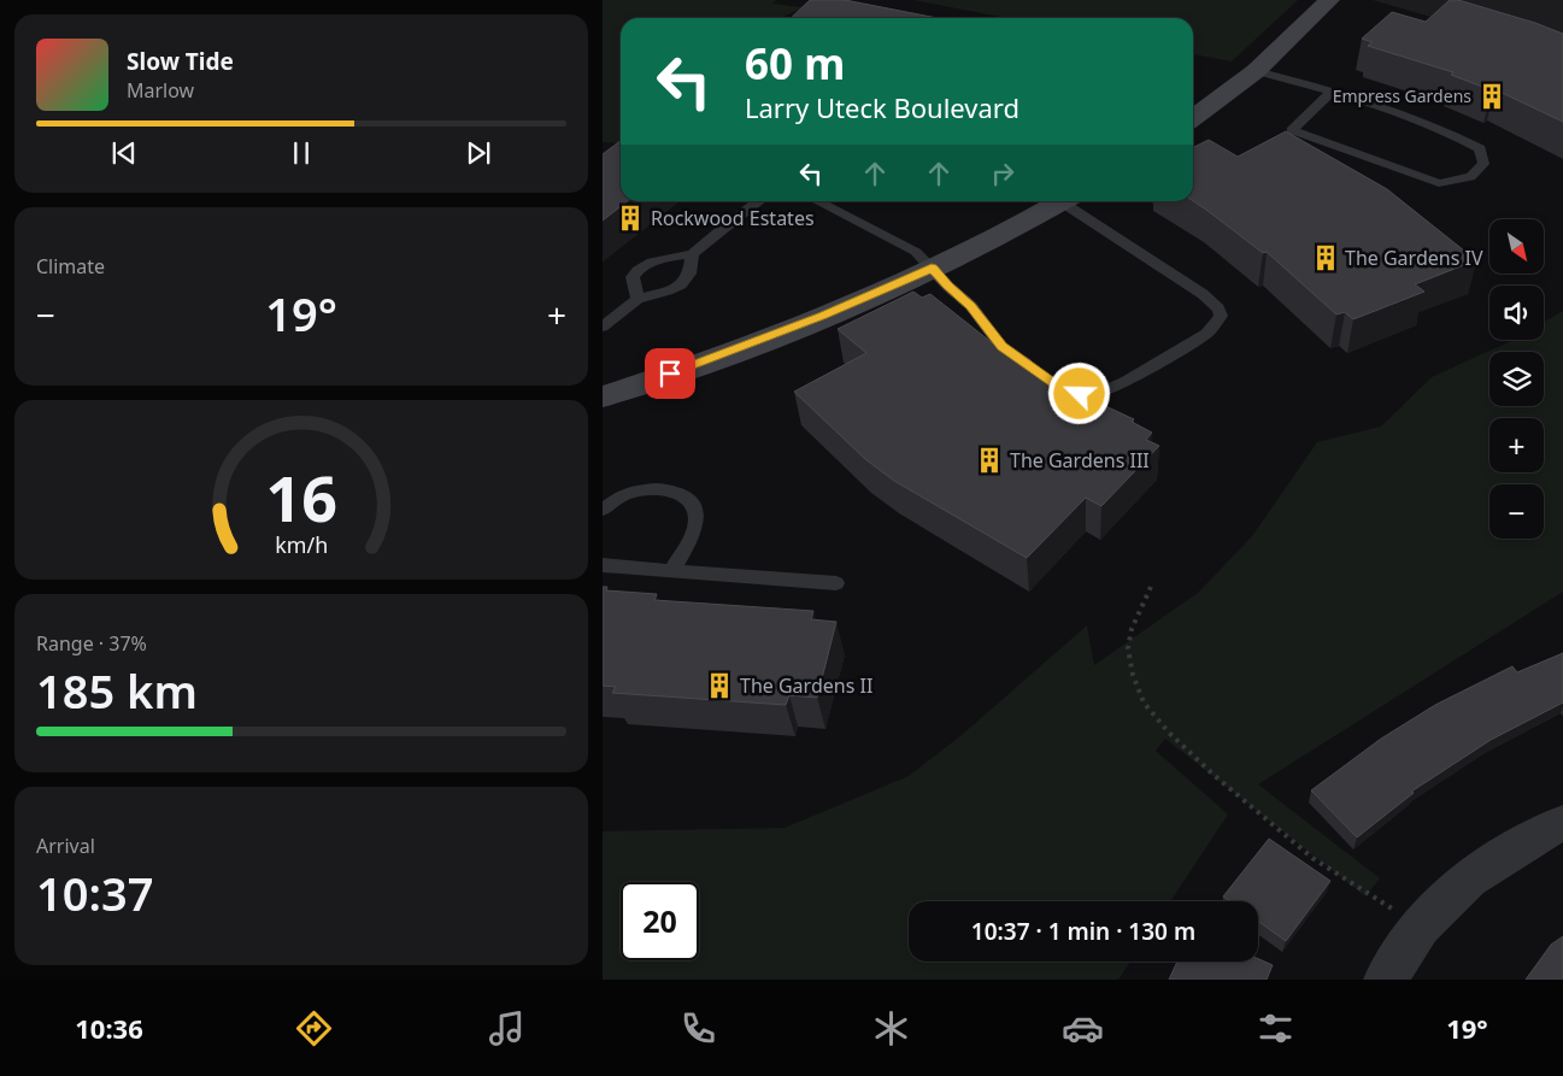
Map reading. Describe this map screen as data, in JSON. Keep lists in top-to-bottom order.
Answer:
{
  "places": {
    "building": [
      "Empress Gardens",
      "Rockwood Estates",
      "The Gardens IV",
      "The Gardens III",
      "The Gardens II"
    ]
  },
  "north": "bottom right",
  "page": {
    "turn": ["60 m", "Larry Uteck Boulevard"],
    "song": ["Slow Tide", "Marlow"],
    "tile": [
      "Climate",
      ["Range · 37%", "185 km"],
      ["Arrival", "10:37"]
    ],
    "map_buttons": ["+", "−"],
    "heat": ["−", "19°", "+"],
    "limit": "20",
    "trip": "10:37 · 1 min · 130 m",
    "tabs": ["10:36", "19°"],
    "gauge": ["16", "km/h"]
  }
}
